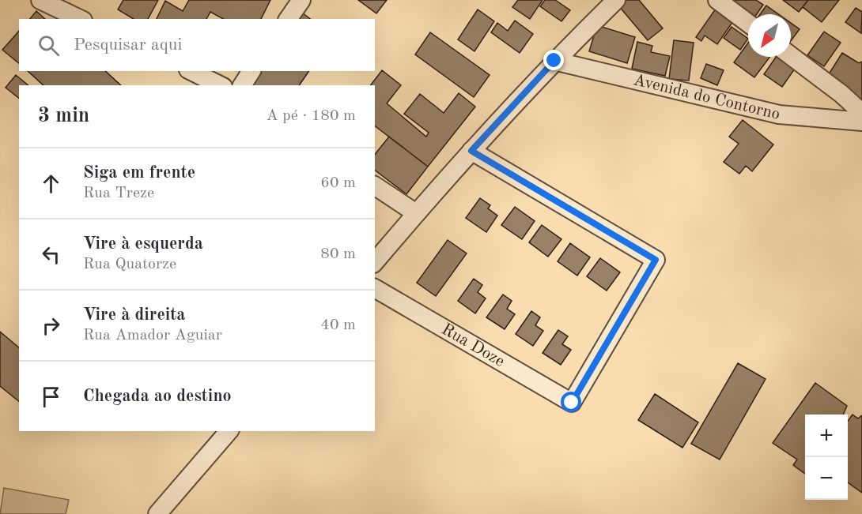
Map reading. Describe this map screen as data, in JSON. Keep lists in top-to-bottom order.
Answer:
{
  "streets": {
    "street": ["Avenida do Contorno", "Rua Doze"]
  },
  "north": "bottom left",
  "page": {
    "search": "Pesquisar aqui",
    "heading": ["3 min", "A pé · 180 m"],
    "list": [
      ["Siga em frente", "Rua Treze", "60 m"],
      ["Vire à esquerda", "Rua Quatorze", "80 m"],
      ["Vire à direita", "Rua Amador Aguiar", "40 m"],
      "Chegada ao destino"
    ],
    "map_buttons": ["+", "−"]
  }
}
